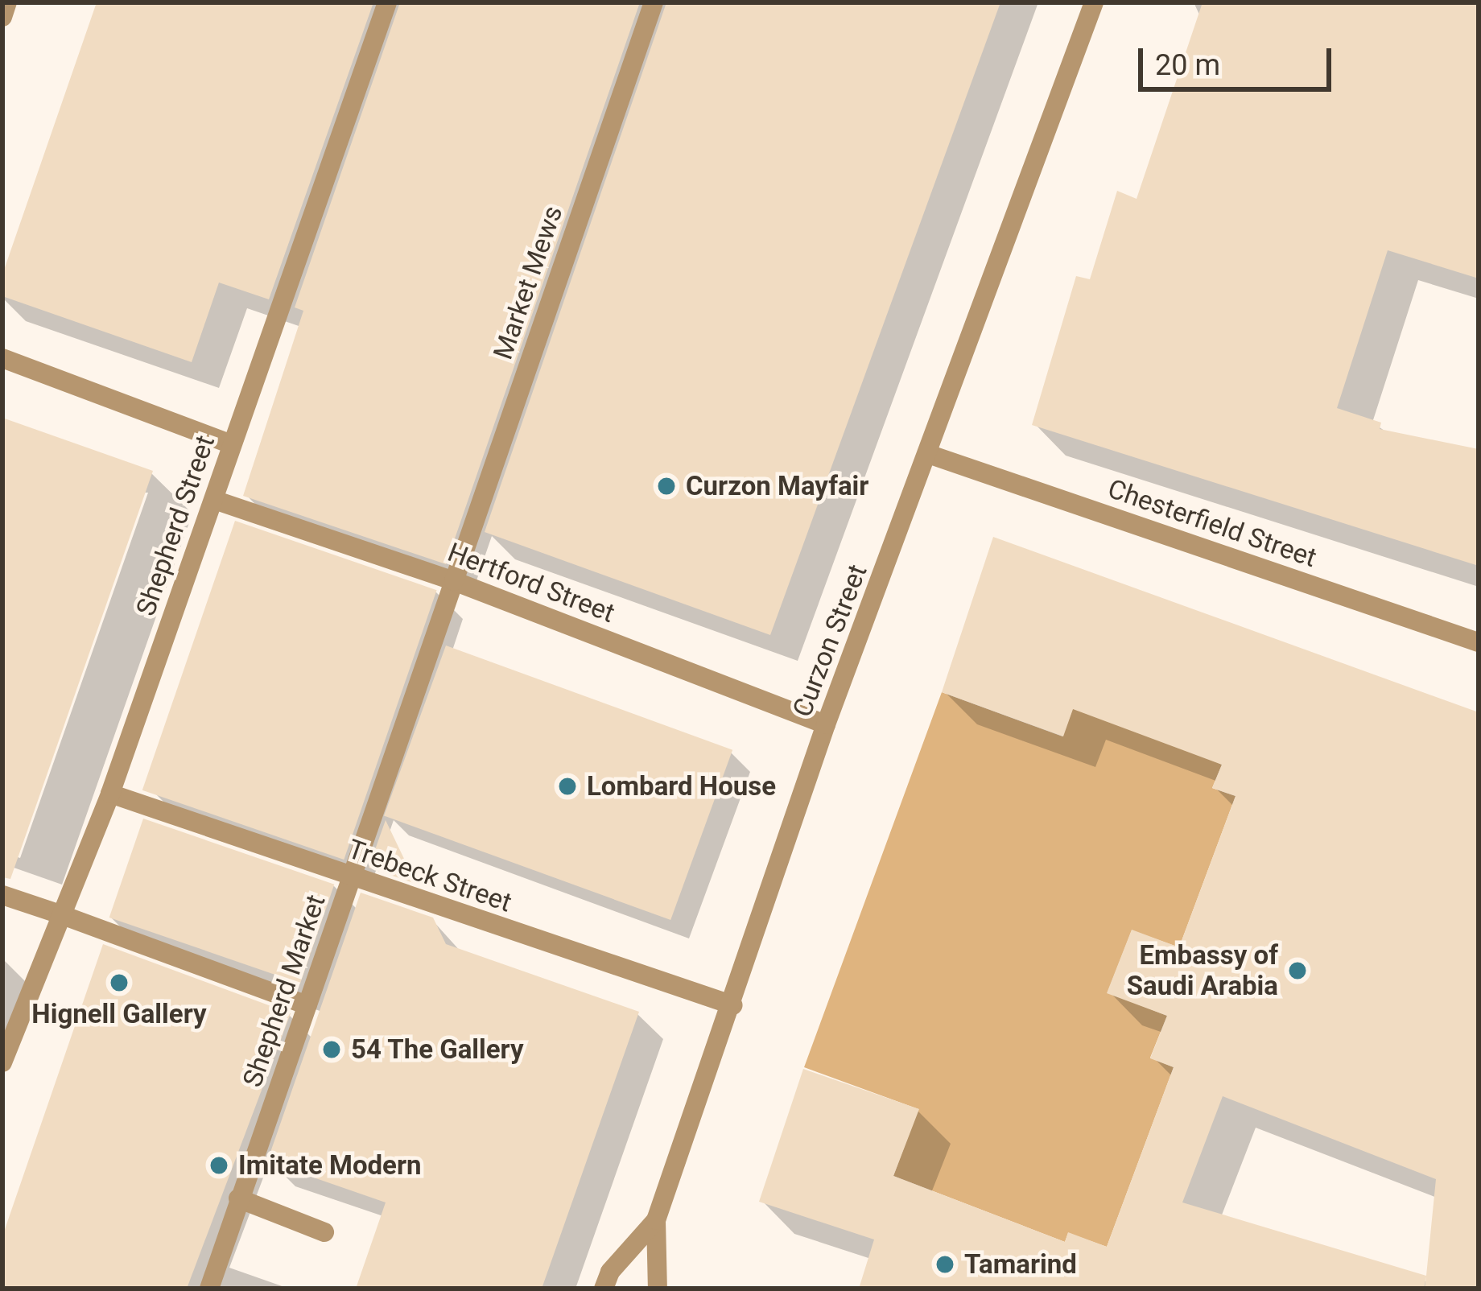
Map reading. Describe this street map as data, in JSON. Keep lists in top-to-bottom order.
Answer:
{
  "streets": {
    "street": [
      "Market Mews",
      "Chesterfield Street",
      "Shepherd Street",
      "Hertford Street",
      "Curzon Street",
      "Trebeck Street",
      "Shepherd Market"
    ]
  },
  "crossings": [
    ["Market Mews", "Hertford Street"],
    ["Market Mews", "Shepherd Market"],
    ["Chesterfield Street", "Curzon Street"],
    ["Shepherd Street", "Hertford Street"],
    ["Shepherd Street", "Trebeck Street"],
    ["Hertford Street", "Curzon Street"],
    ["Hertford Street", "Shepherd Market"],
    ["Curzon Street", "Trebeck Street"],
    ["Trebeck Street", "Shepherd Market"]
  ],
  "places": [
    "Curzon Mayfair",
    "Lombard House",
    "Embassy of Saudi Arabia",
    "Hignell Gallery",
    "54 The Gallery",
    "Imitate Modern",
    "Tamarind"
  ],
  "scale_bar": "20 m"
}
